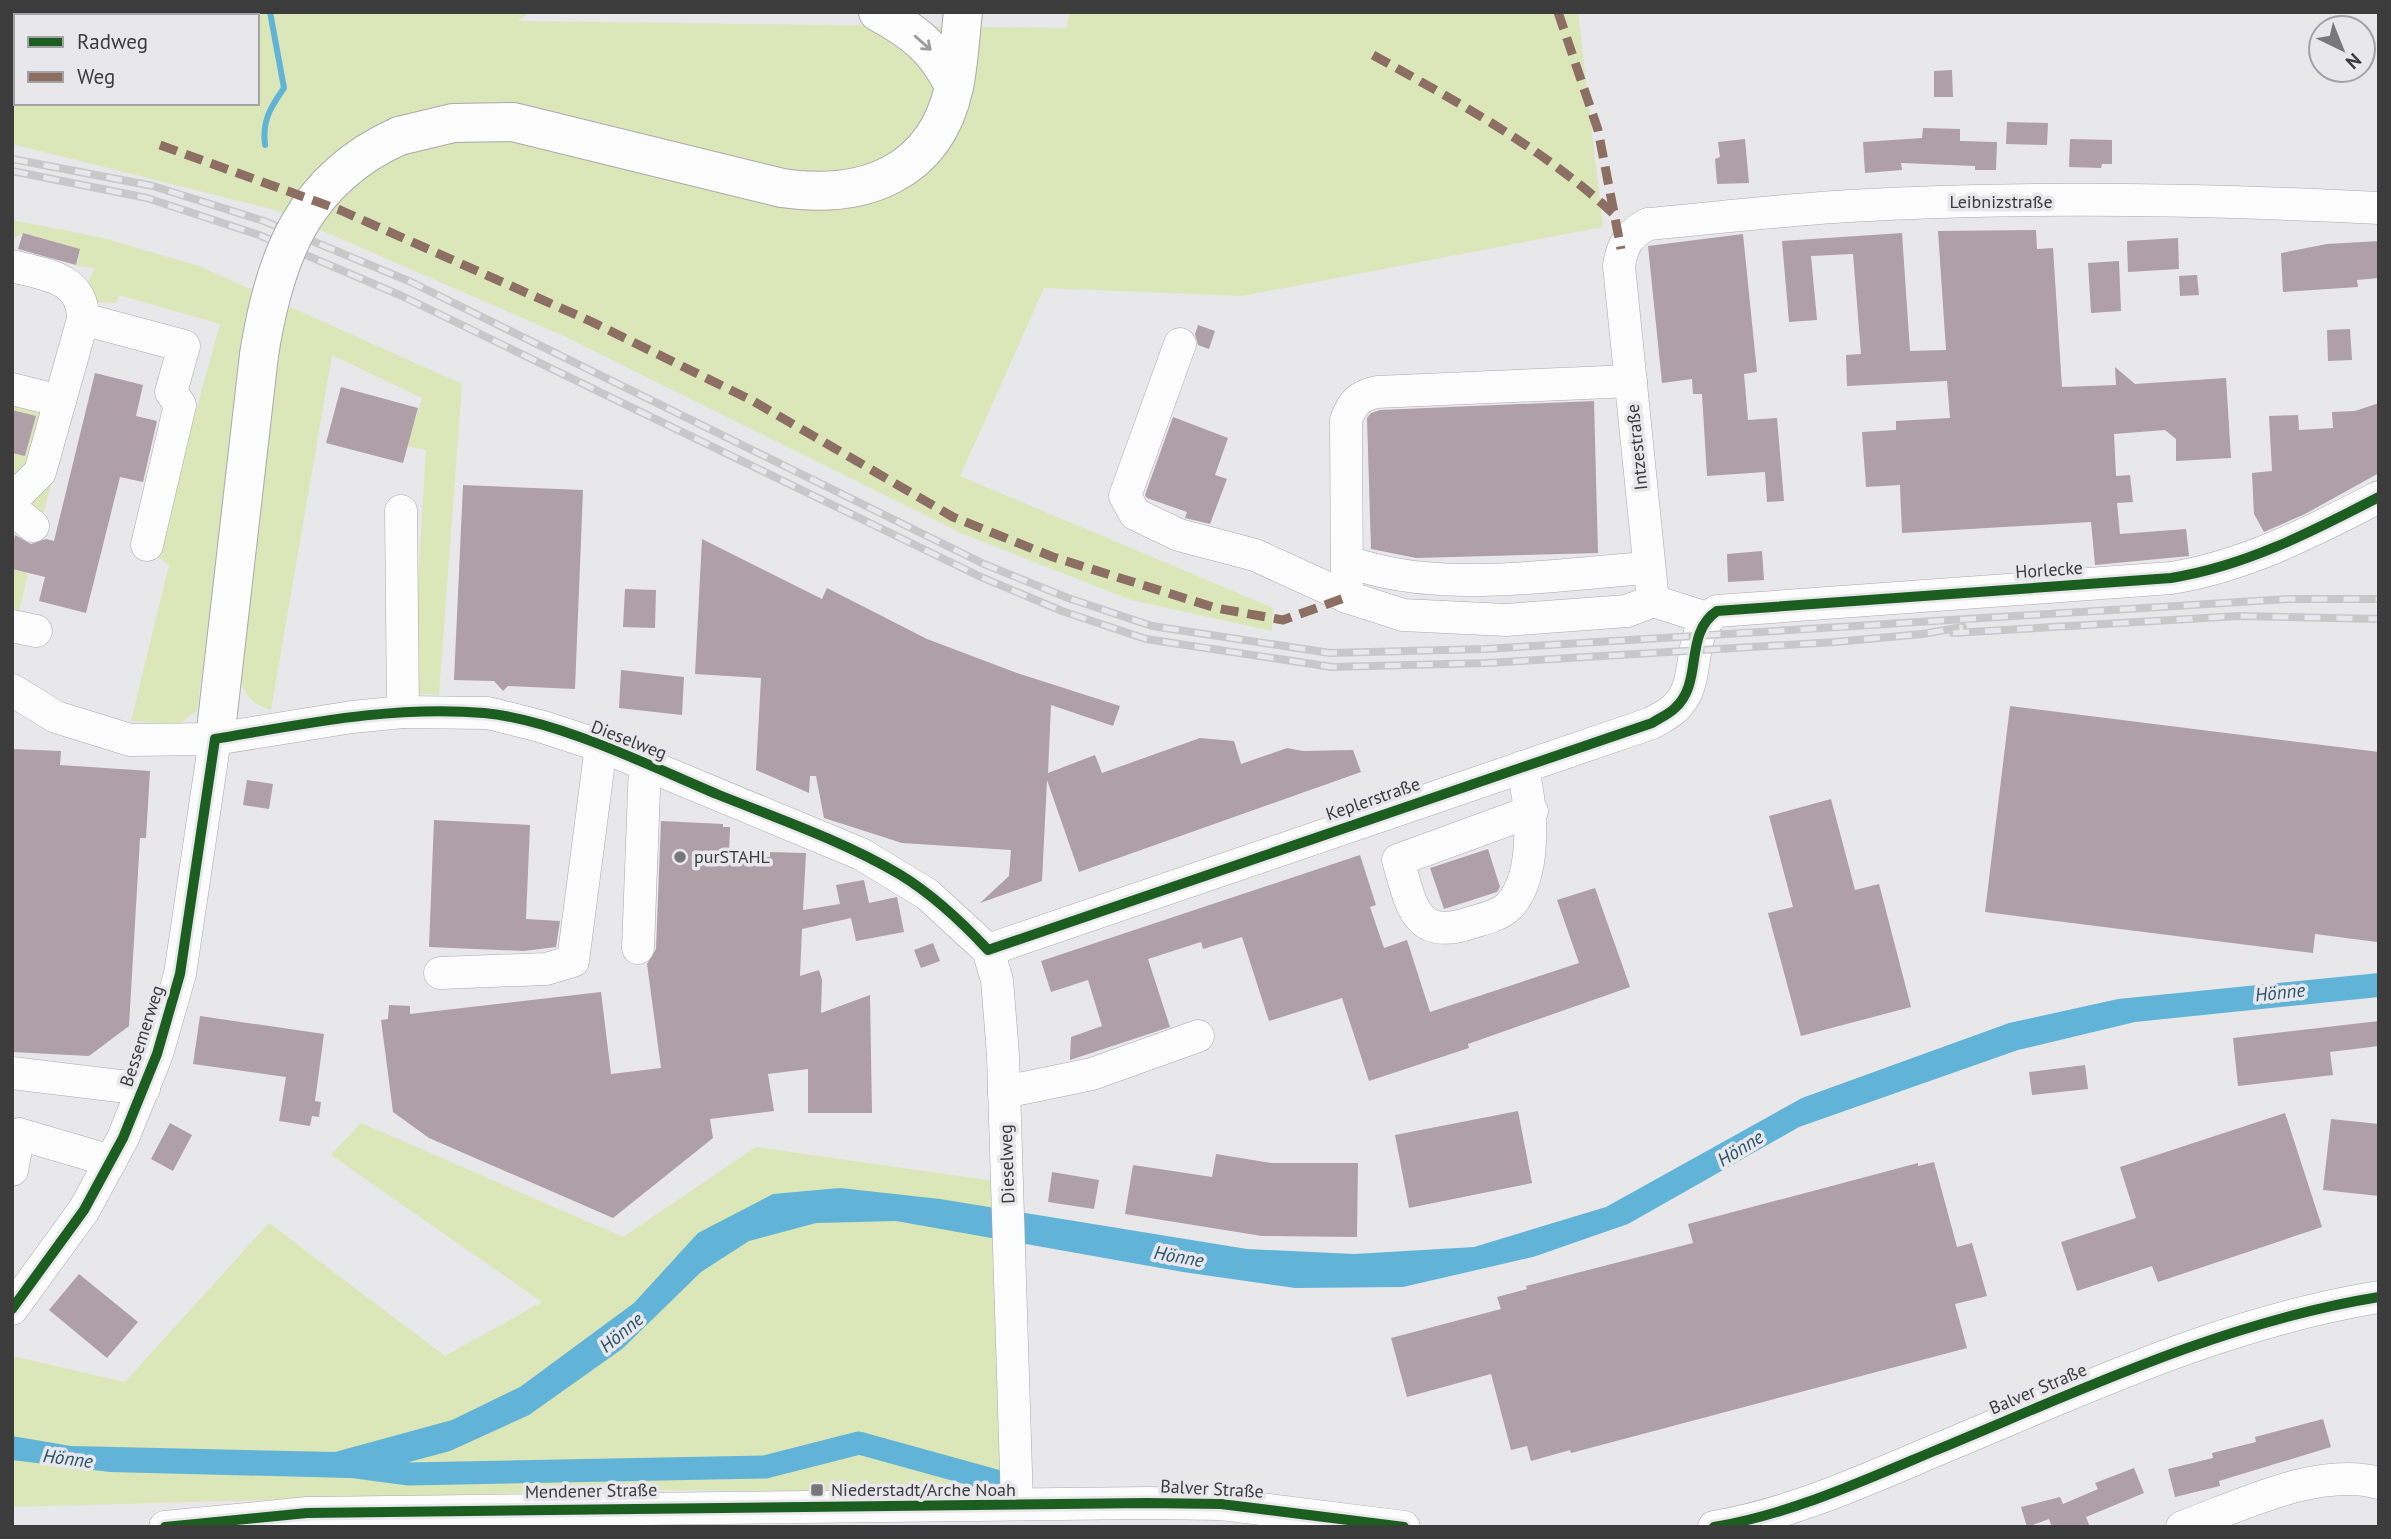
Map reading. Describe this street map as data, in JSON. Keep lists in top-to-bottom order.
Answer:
{
  "streets": {
    "street": [
      "Leibnizstraße",
      "Intzestraße",
      "Horlecke",
      "Dieselweg",
      "Keplerstraße",
      "Bessemerweg",
      "Balver Straße",
      "Mendener Straße"
    ]
  },
  "crossings": [
    ["Leibnizstraße", "Intzestraße"],
    ["Horlecke", "Keplerstraße"],
    ["Dieselweg", "Keplerstraße"],
    ["Dieselweg", "Bessemerweg"],
    ["Dieselweg", "Balver Straße"],
    ["Dieselweg", "Mendener Straße"],
    ["Balver Straße", "Mendener Straße"]
  ],
  "water": ["Hönne"],
  "places": {
    "other": ["purSTAHL"],
    "transit": ["Niederstadt/Arche Noah"]
  },
  "legend": ["Radweg", "Weg"],
  "north": "bottom right"
}
